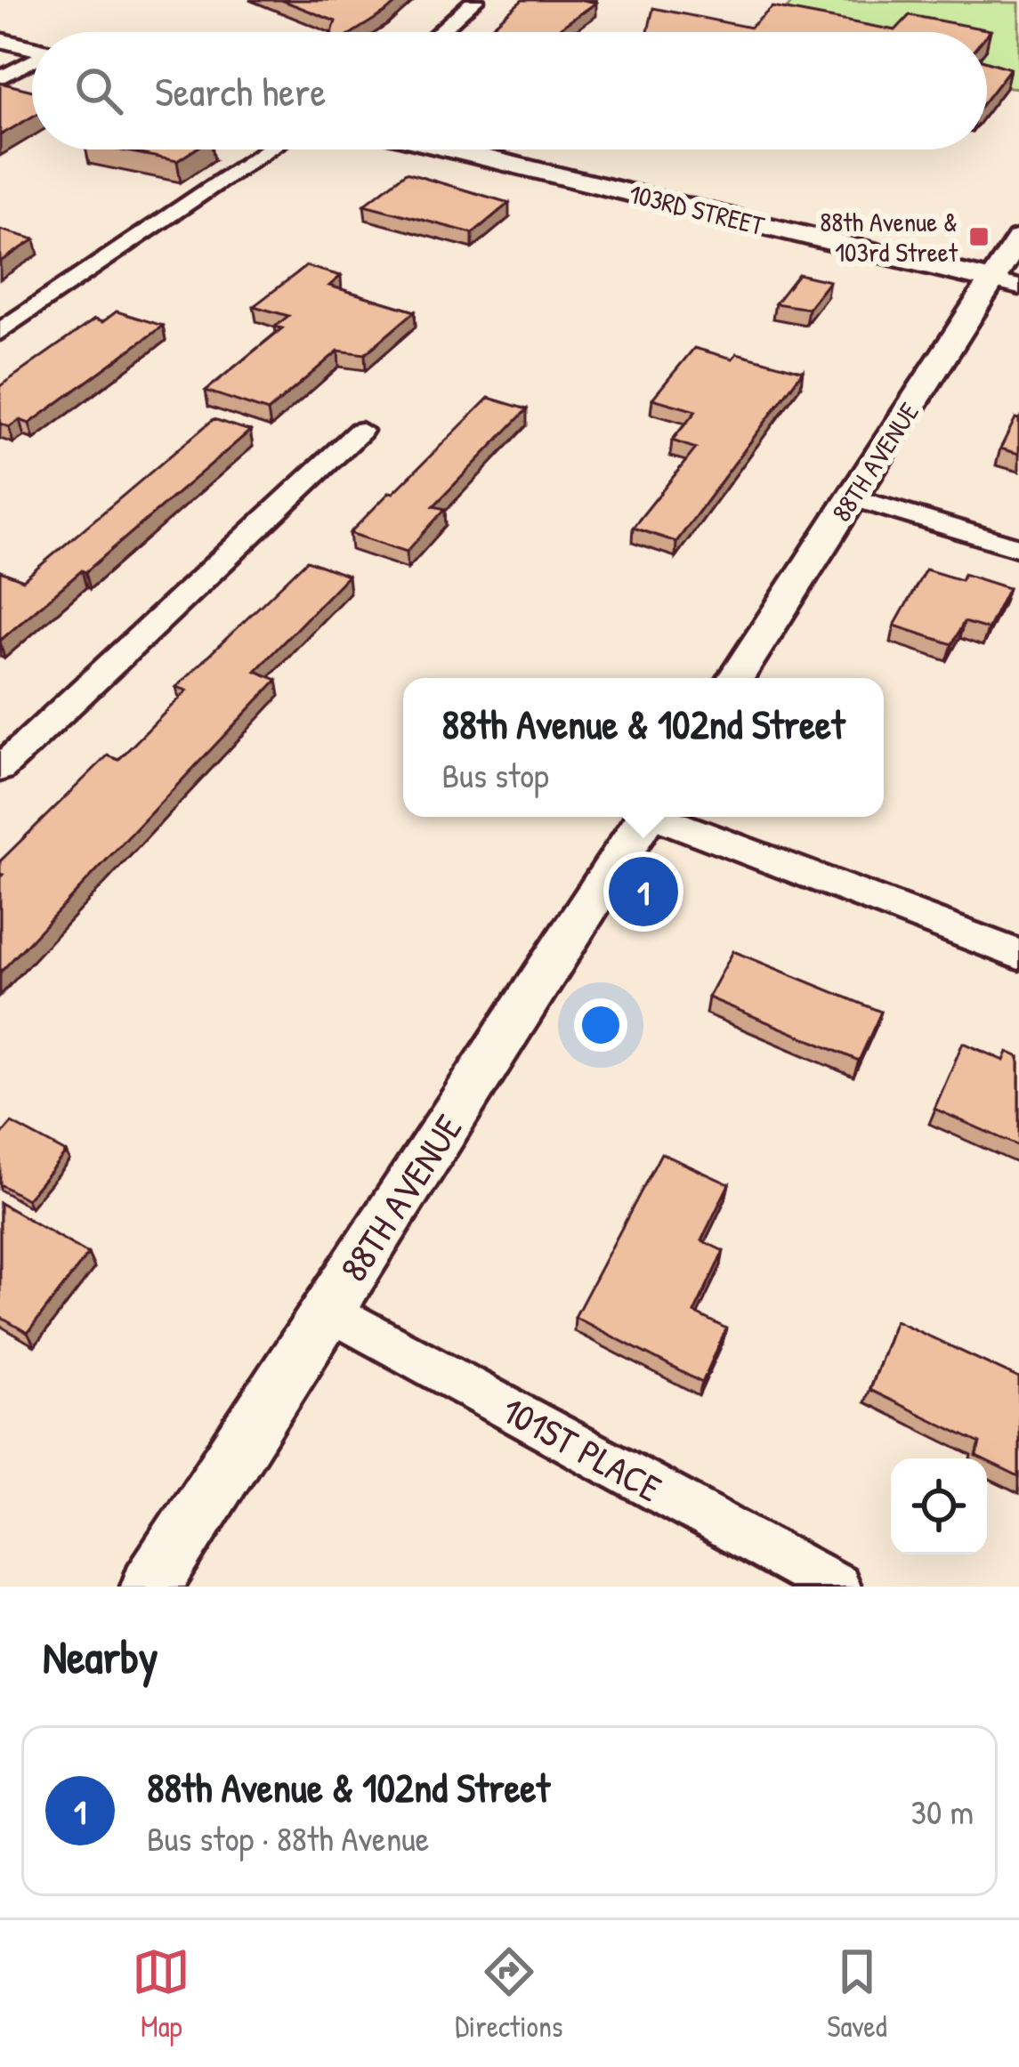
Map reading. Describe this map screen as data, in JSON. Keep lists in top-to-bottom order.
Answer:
{
  "streets": {
    "street": ["103RD STREET", "88TH AVENUE", "101ST PLACE"]
  },
  "crossings": [
    ["103RD STREET", "88TH AVENUE"],
    ["88TH AVENUE", "101ST PLACE"]
  ],
  "places": {
    "transit": ["88th Avenue & 103rd Street"]
  },
  "page": {
    "search": "Search here",
    "popup": ["88th Avenue & 102nd Street", "Bus stop"],
    "pins": "1",
    "heading": "Nearby",
    "list": [
      {
        "mark": "1",
        "name": "88th Avenue & 102nd Street",
        "note": "Bus stop · 88th Avenue",
        "value": "30 m"
      }
    ],
    "nav": ["Map", "Directions", "Saved"]
  }
}
